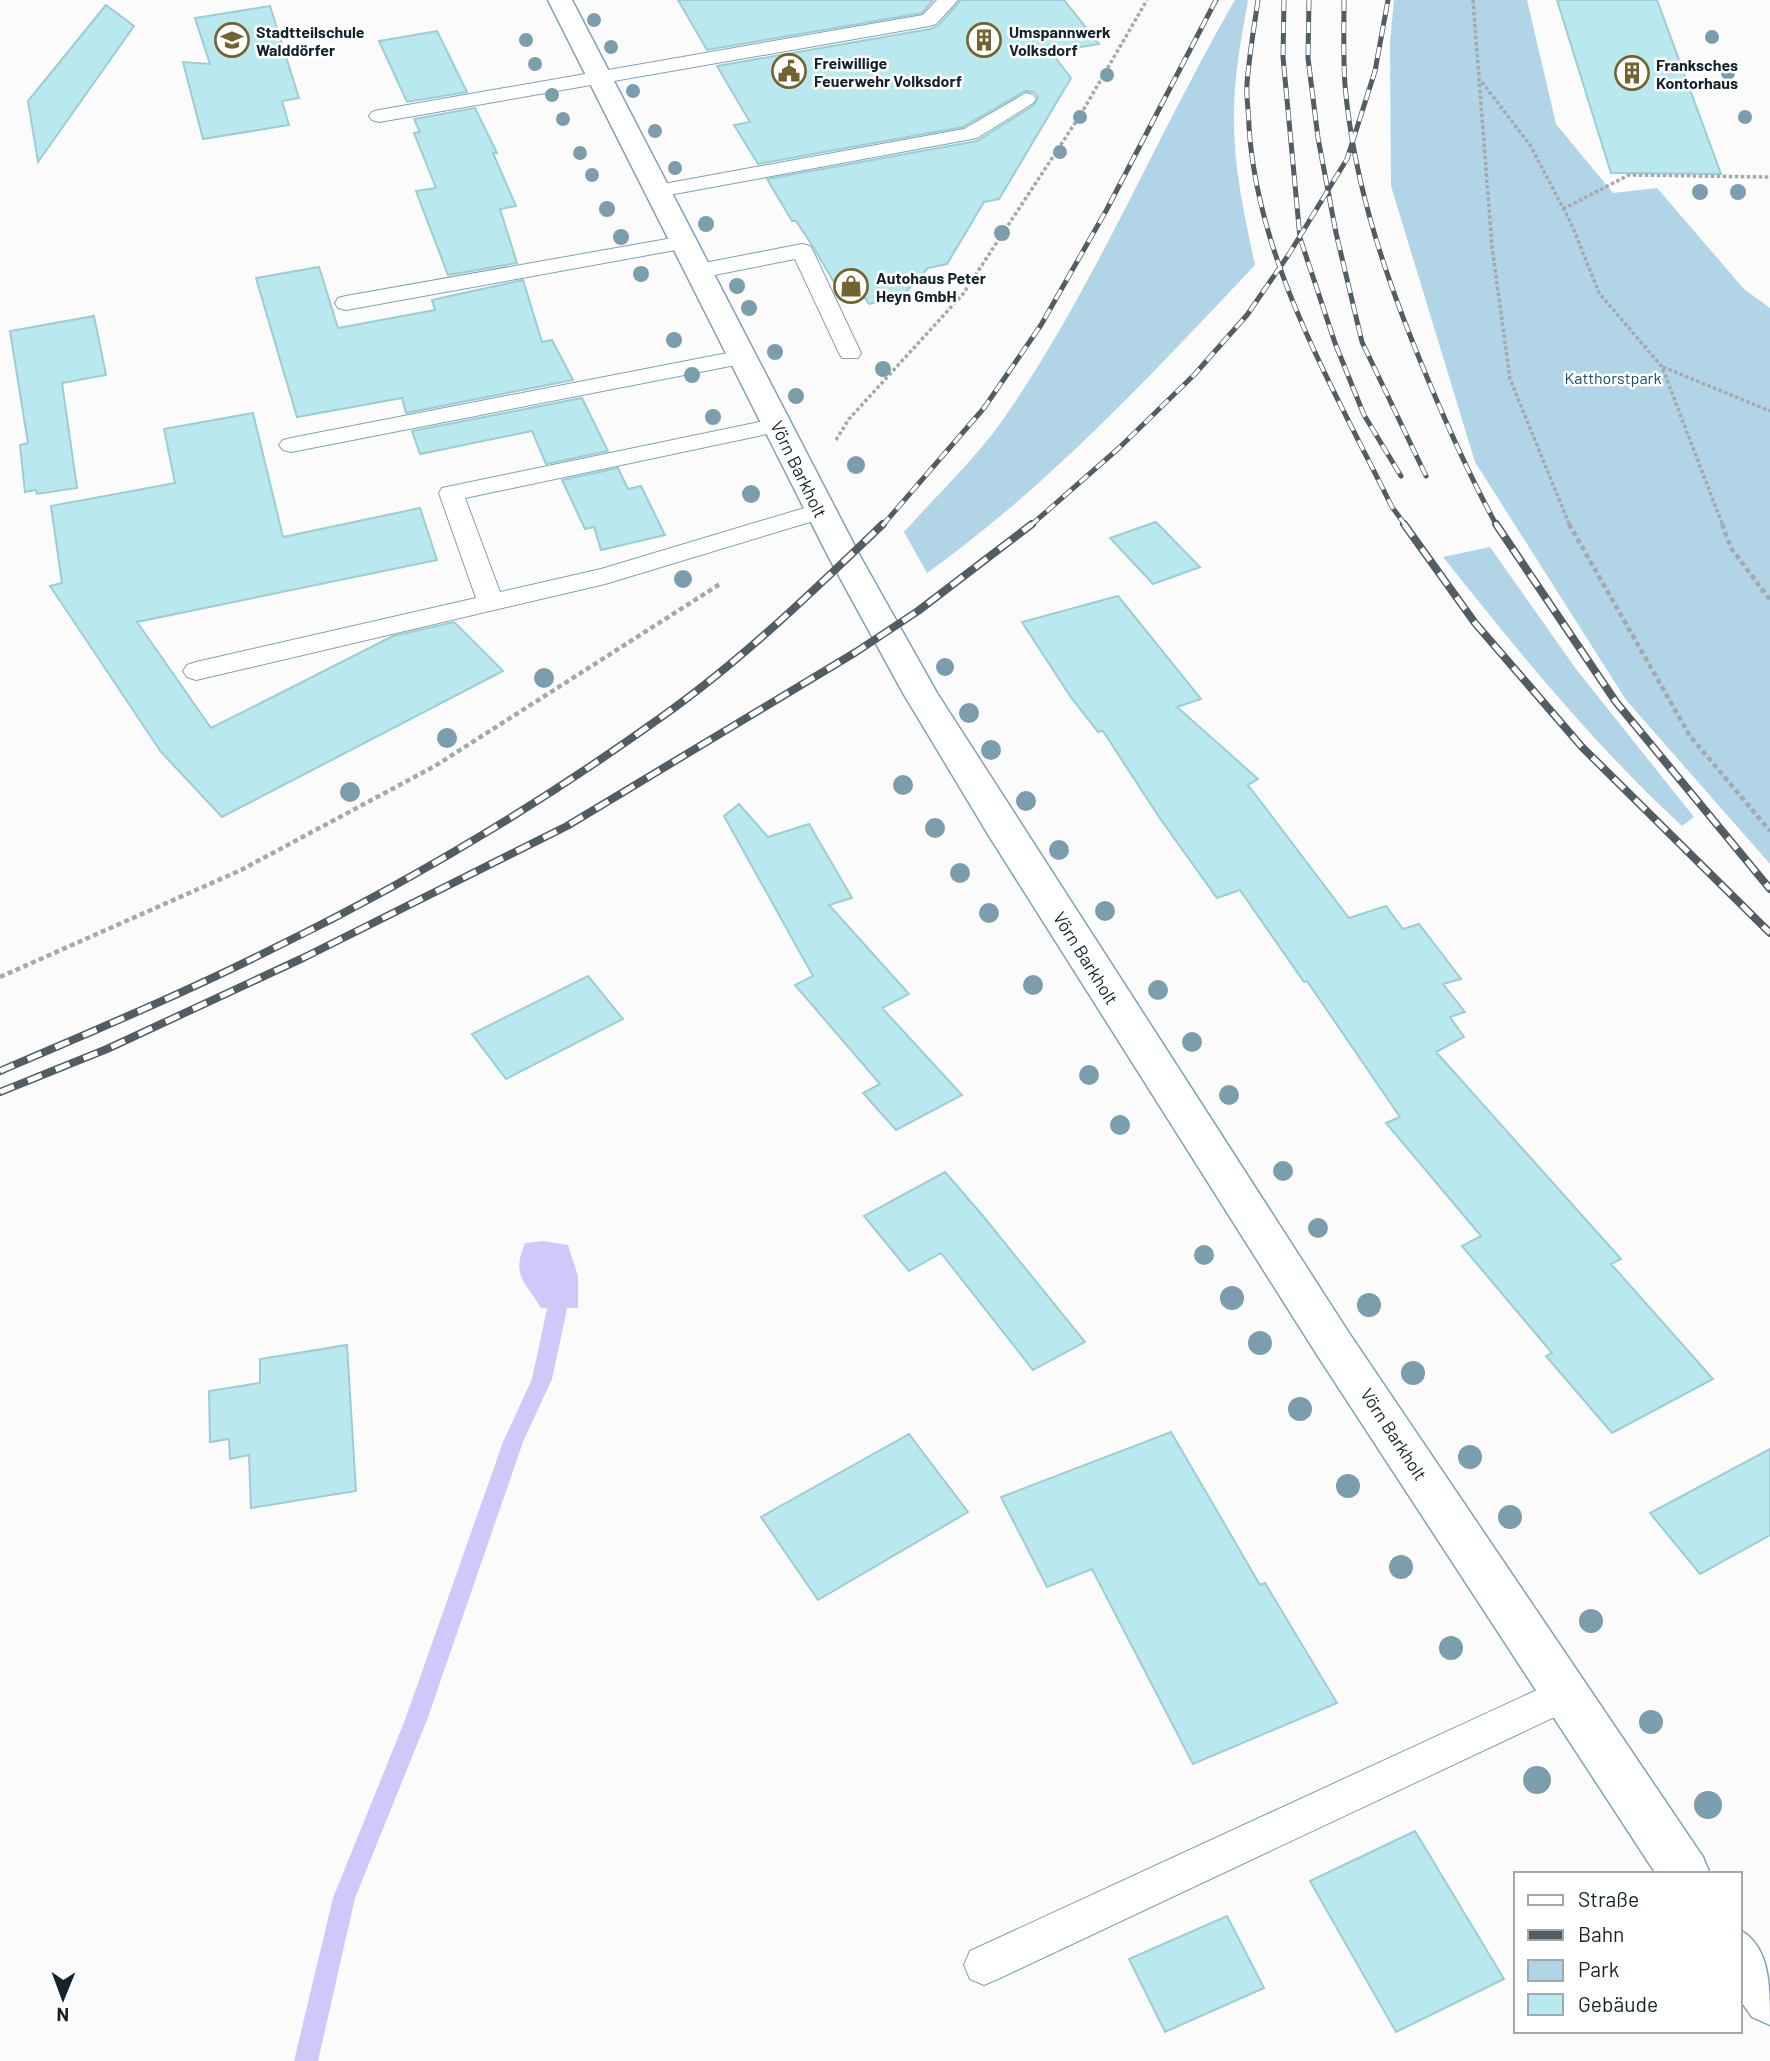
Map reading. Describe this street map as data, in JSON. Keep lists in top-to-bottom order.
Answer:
{
  "streets": {
    "street": ["Vörn Barkholt"]
  },
  "parks": ["Katthorstpark"],
  "places": {
    "school or university": ["Stadtteilschule Walddörfer"],
    "building": ["Umspannwerk Volksdorf", "Franksches Kontorhaus"],
    "public building": ["Freiwillige Feuerwehr Volksdorf"],
    "shop": ["Autohaus Peter Heyn GmbH"]
  },
  "legend": [
    "Straße",
    "Bahn",
    "Park",
    "Gebäude"
  ],
  "north": "bottom"
}
